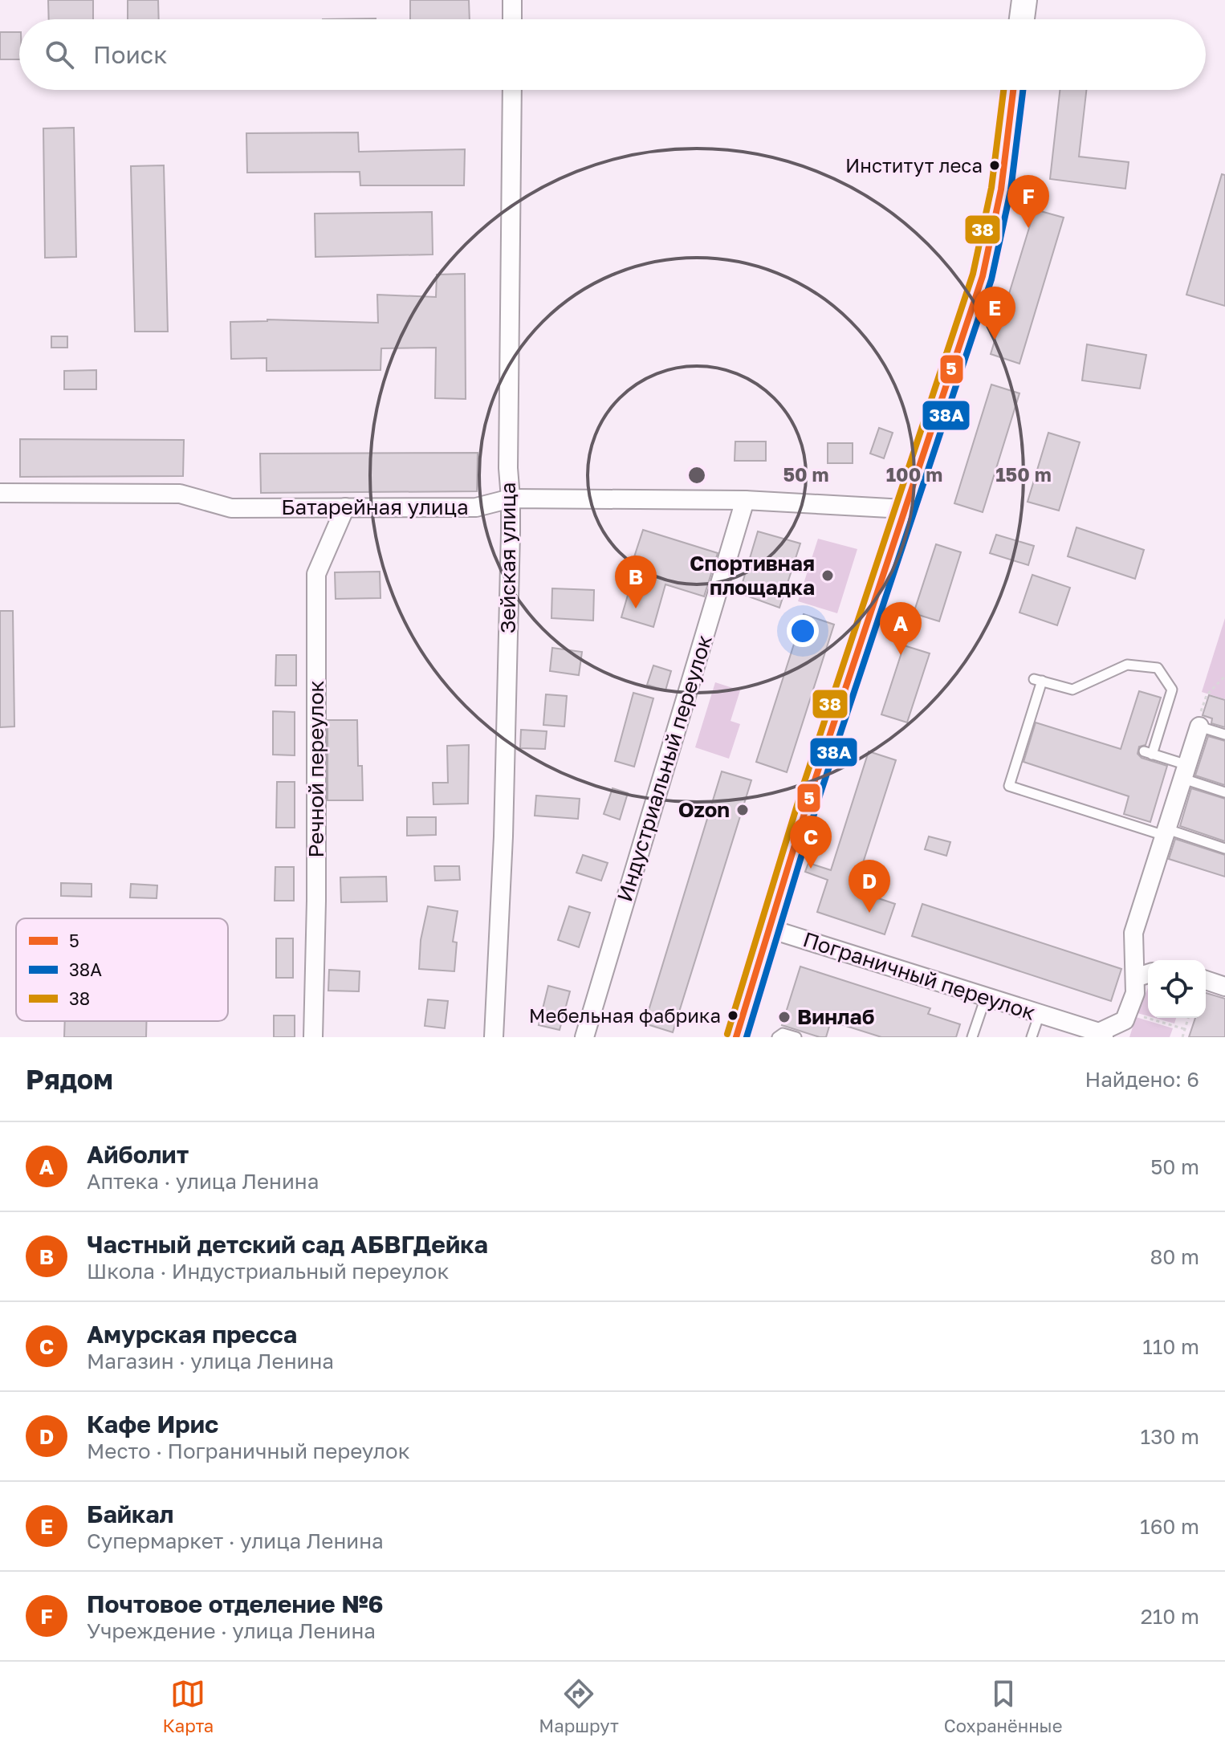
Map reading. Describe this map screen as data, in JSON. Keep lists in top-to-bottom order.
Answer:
{
  "streets": {
    "street": [
      "Батарейная улица",
      "Зейская улица",
      "Индустриальный переулок",
      "Речной переулок",
      "Пограничный переулок"
    ]
  },
  "crossings": [
    ["Батарейная улица", "Зейская улица"],
    ["Батарейная улица", "Индустриальный переулок"],
    ["Батарейная улица", "Речной переулок"]
  ],
  "places": [
    "Институт леса",
    "Спортивная площадка",
    "Ozon",
    "Мебельная фабрика",
    "Винлаб"
  ],
  "lines": ["transit line 5", "transit line 38А", "transit line 38"],
  "legend": ["5", "38А", "38"],
  "page": {
    "search": "Поиск",
    "pins": [
      "F",
      "E",
      "B",
      "A",
      "C",
      "D"
    ],
    "heading": ["Рядом", "Найдено: 6"],
    "list": [
      {
        "mark": "A",
        "name": "Айболит",
        "note": "Аптека · улица Ленина",
        "value": "50 m"
      },
      {
        "mark": "B",
        "name": "Частный детский сад АБВГДейка",
        "note": "Школа · Индустриальный переулок",
        "value": "80 m"
      },
      {
        "mark": "C",
        "name": "Амурская пресса",
        "note": "Магазин · улица Ленина",
        "value": "110 m"
      },
      {
        "mark": "D",
        "name": "Кафе Ирис",
        "note": "Место · Пограничный переулок",
        "value": "130 m"
      },
      {
        "mark": "E",
        "name": "Байкал",
        "note": "Супермаркет · улица Ленина",
        "value": "160 m"
      },
      {
        "mark": "F",
        "name": "Почтовое отделение №6",
        "note": "Учреждение · улица Ленина",
        "value": "210 m"
      }
    ],
    "nav": ["Карта", "Маршрут", "Сохранённые"]
  },
  "rings": ["50 m", "100 m", "150 m"]
}
